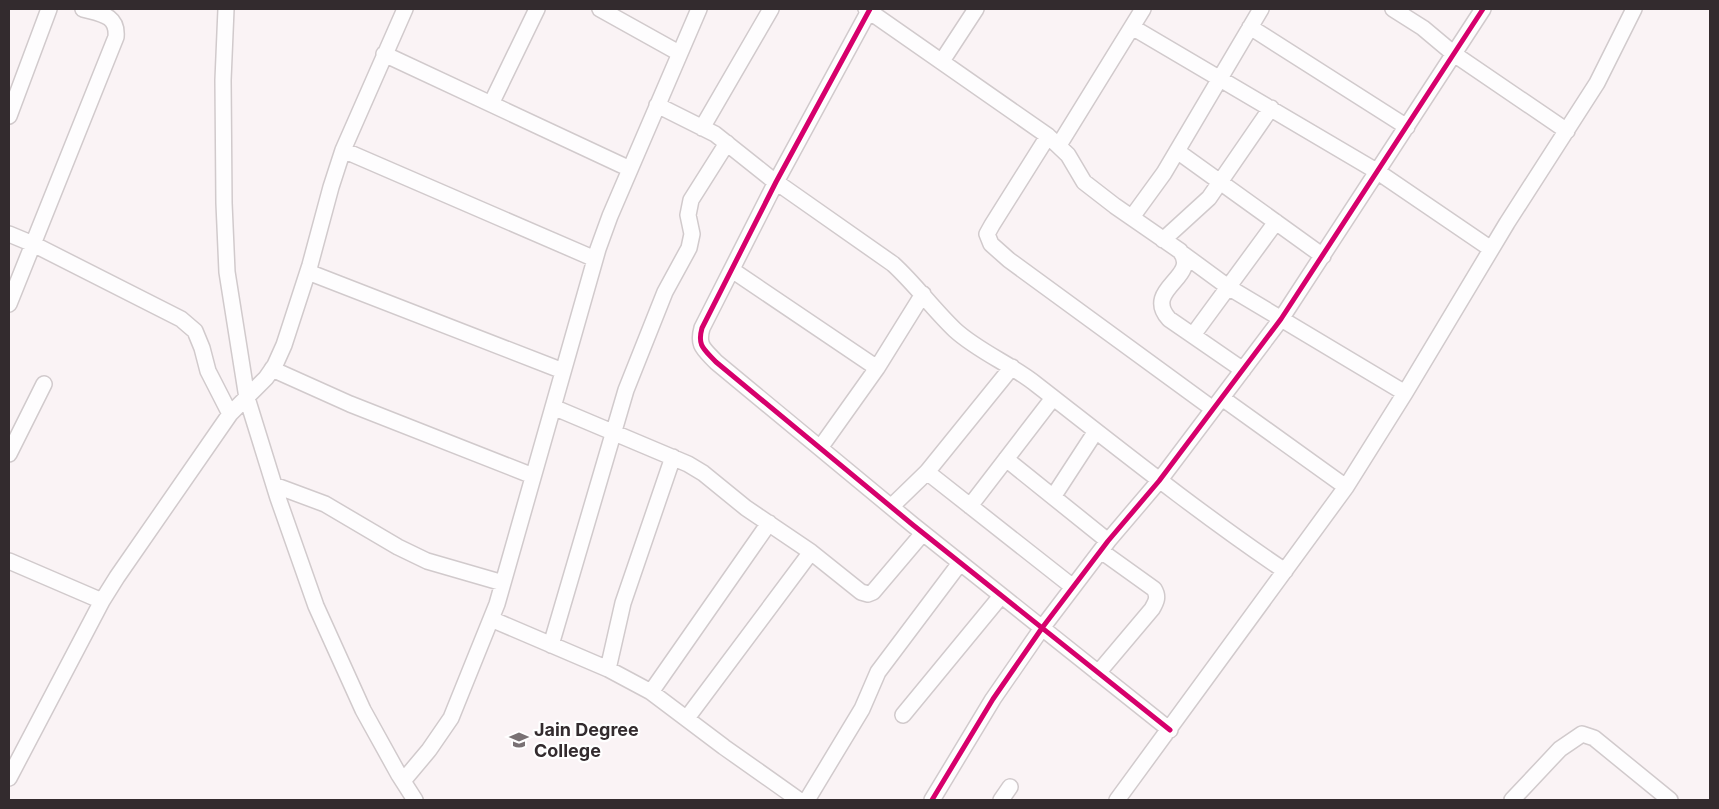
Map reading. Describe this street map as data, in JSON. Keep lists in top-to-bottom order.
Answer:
{
  "places": {
    "school or university": ["Jain Degree College"]
  }
}
